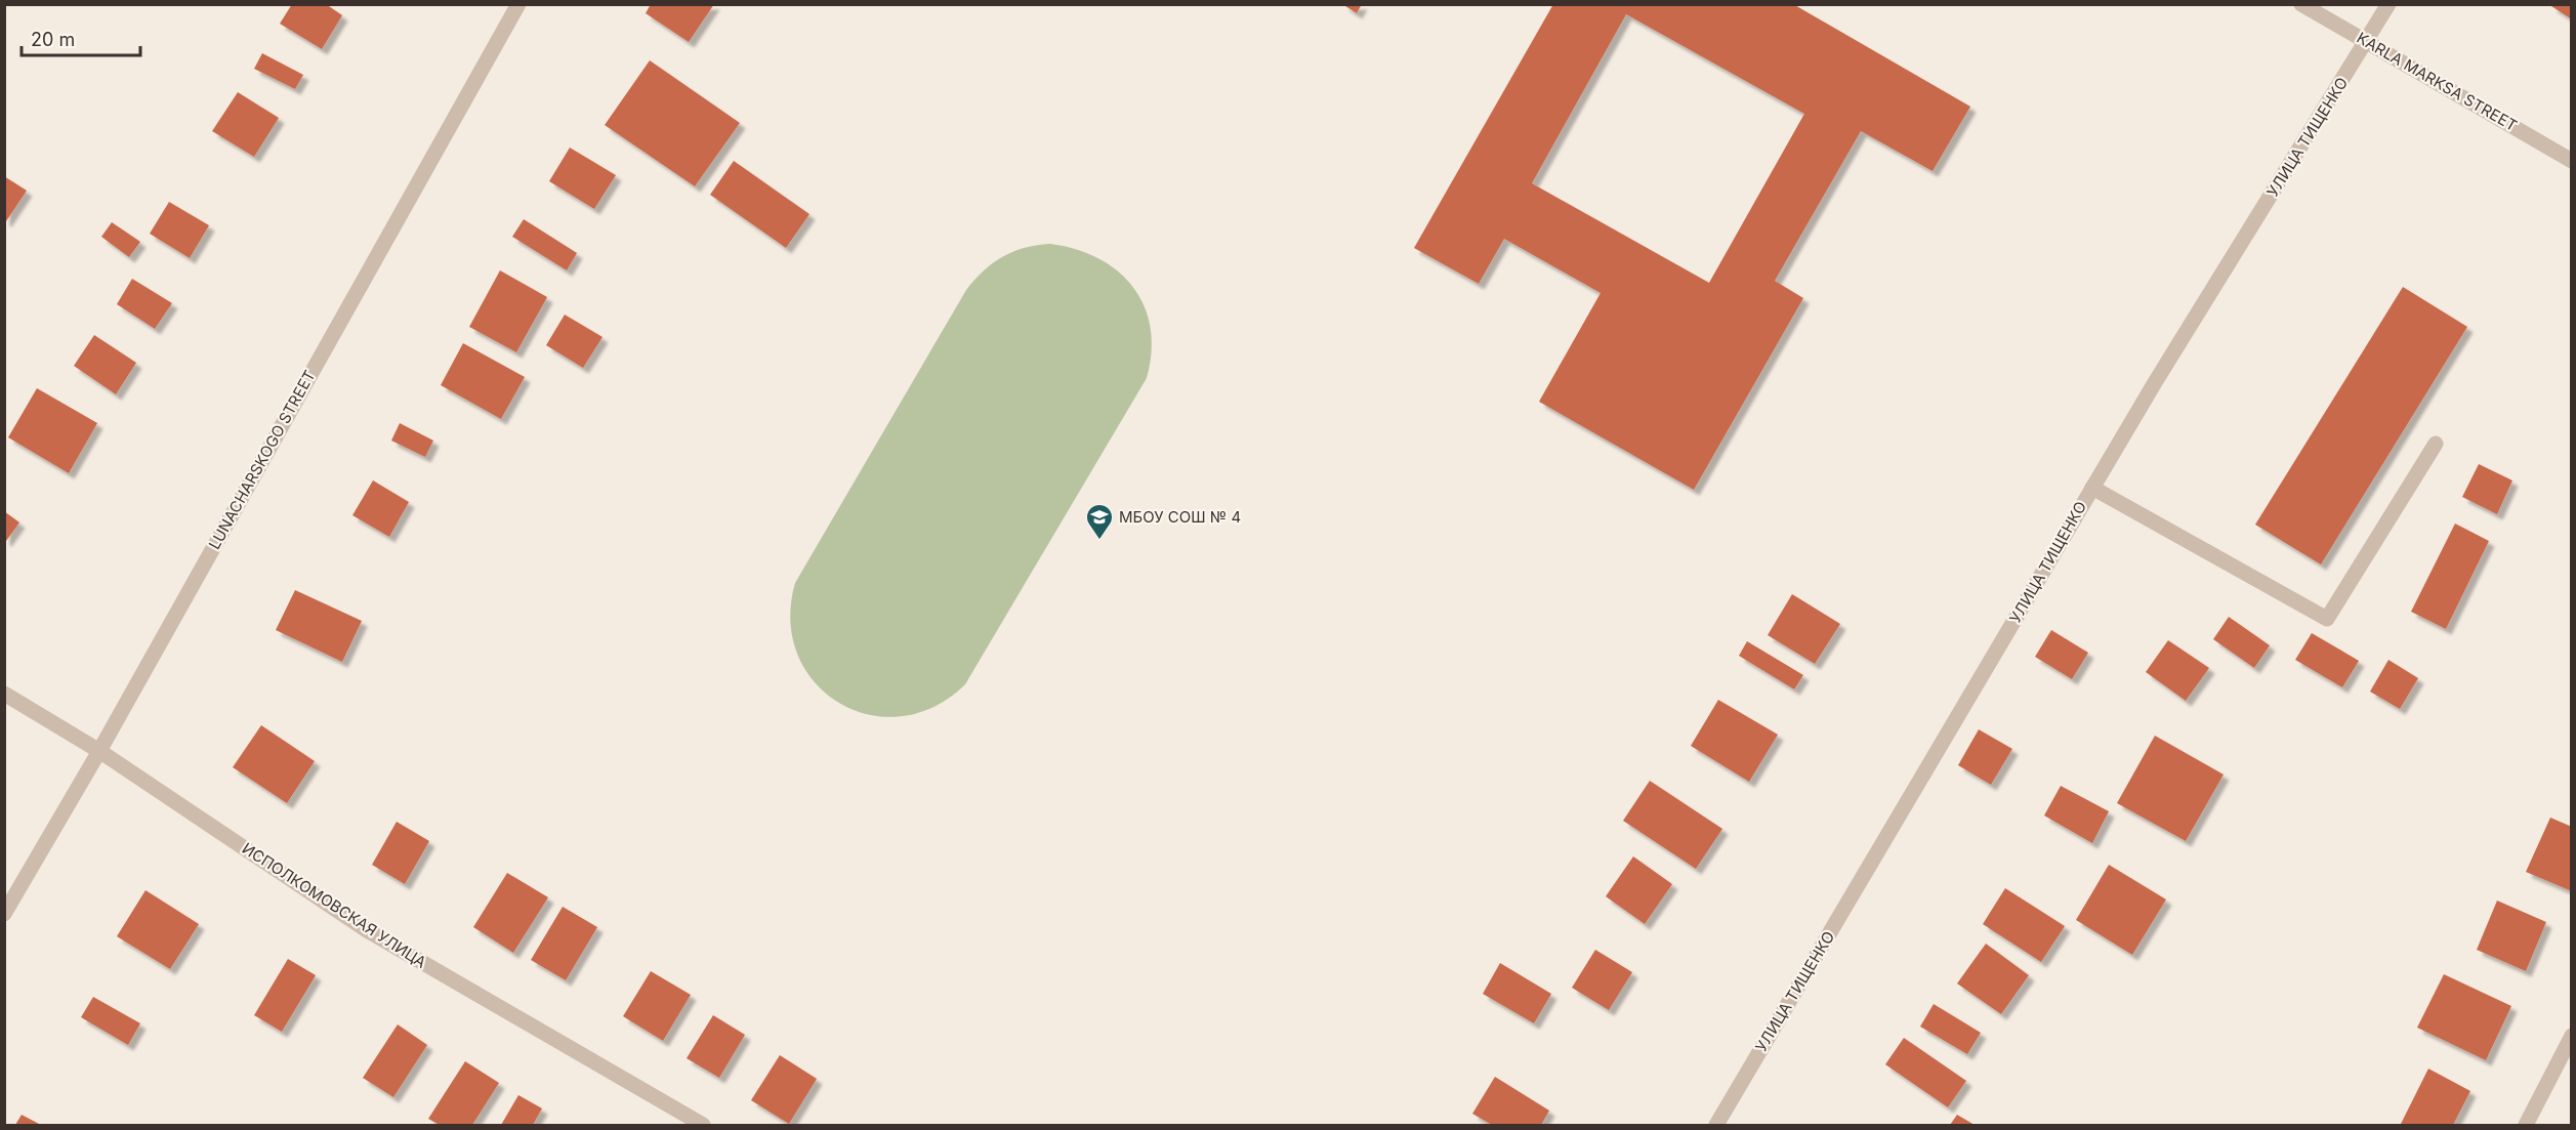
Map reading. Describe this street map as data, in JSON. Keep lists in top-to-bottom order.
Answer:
{
  "streets": {
    "street": [
      "KARLA MARKSA STREET",
      "УЛИЦА ТИЩЕНКО",
      "LUNACHARSKOGO STREET",
      "ИСПОЛКОМОВСКАЯ УЛИЦА"
    ]
  },
  "crossings": [
    ["KARLA MARKSA STREET", "УЛИЦА ТИЩЕНКО"],
    ["LUNACHARSKOGO STREET", "ИСПОЛКОМОВСКАЯ УЛИЦА"]
  ],
  "places": {
    "school or university": ["МБОУ СОШ № 4"]
  },
  "scale_bar": "20 m"
}
